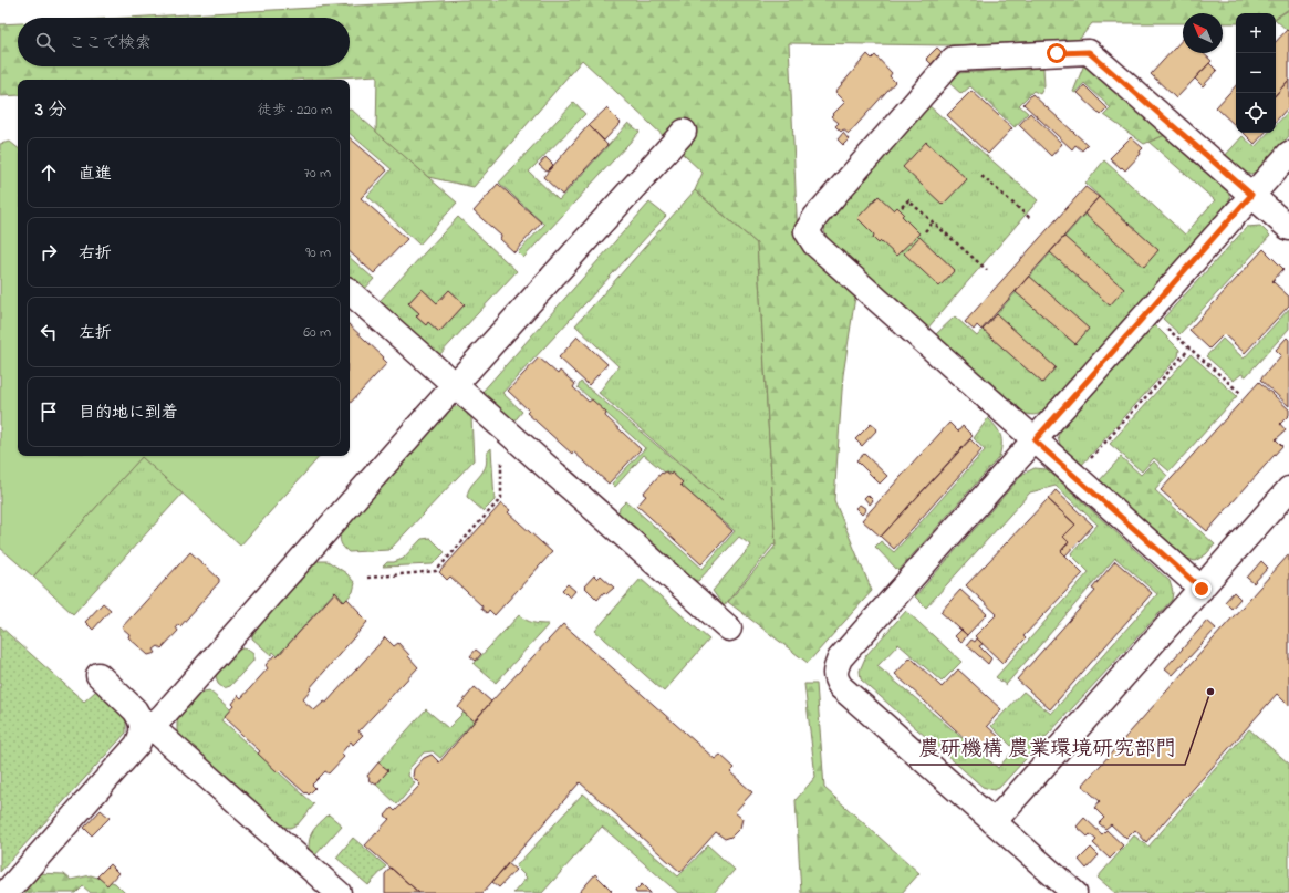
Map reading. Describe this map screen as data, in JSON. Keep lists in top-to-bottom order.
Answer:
{
  "places": ["農研機構 農業環境研究部門"],
  "north": "top left",
  "page": {
    "map_buttons": ["+", "−"],
    "search": "ここで検索",
    "heading": ["3 分", "徒歩 · 220 m"],
    "list": [
      ["直進", "70 m"],
      ["右折", "90 m"],
      ["左折", "60 m"],
      "目的地に到着"
    ]
  }
}
